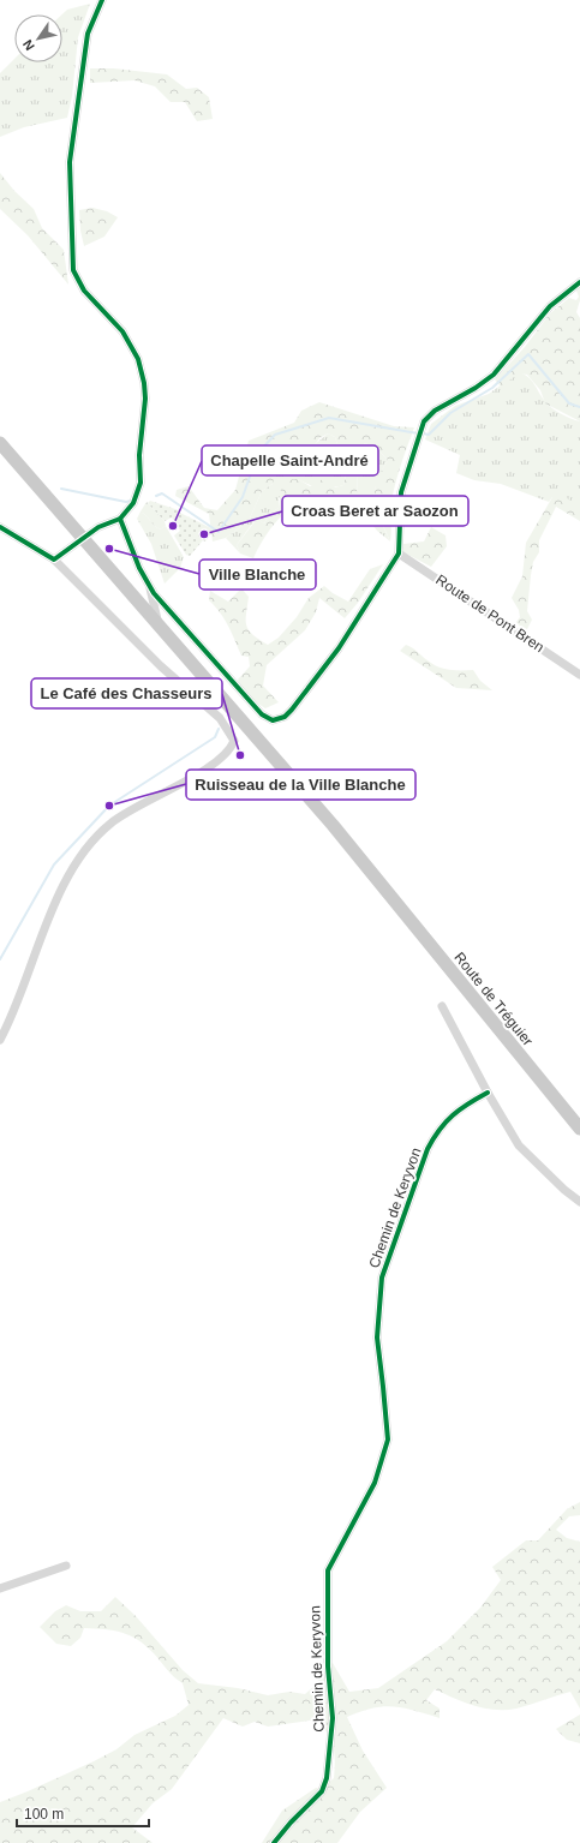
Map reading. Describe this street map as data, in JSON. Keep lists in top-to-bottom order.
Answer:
{
  "streets": {
    "main road": ["Route de Tréguier"],
    "street": ["Route de Pont Bren", "Chemin de Keryvon"]
  },
  "places": [
    "Chapelle Saint-André",
    "Croas Beret ar Saozon",
    "Ville Blanche",
    "Le Café des Chasseurs",
    "Ruisseau de la Ville Blanche"
  ],
  "scale_bar": "100 m",
  "north": "bottom left"
}
